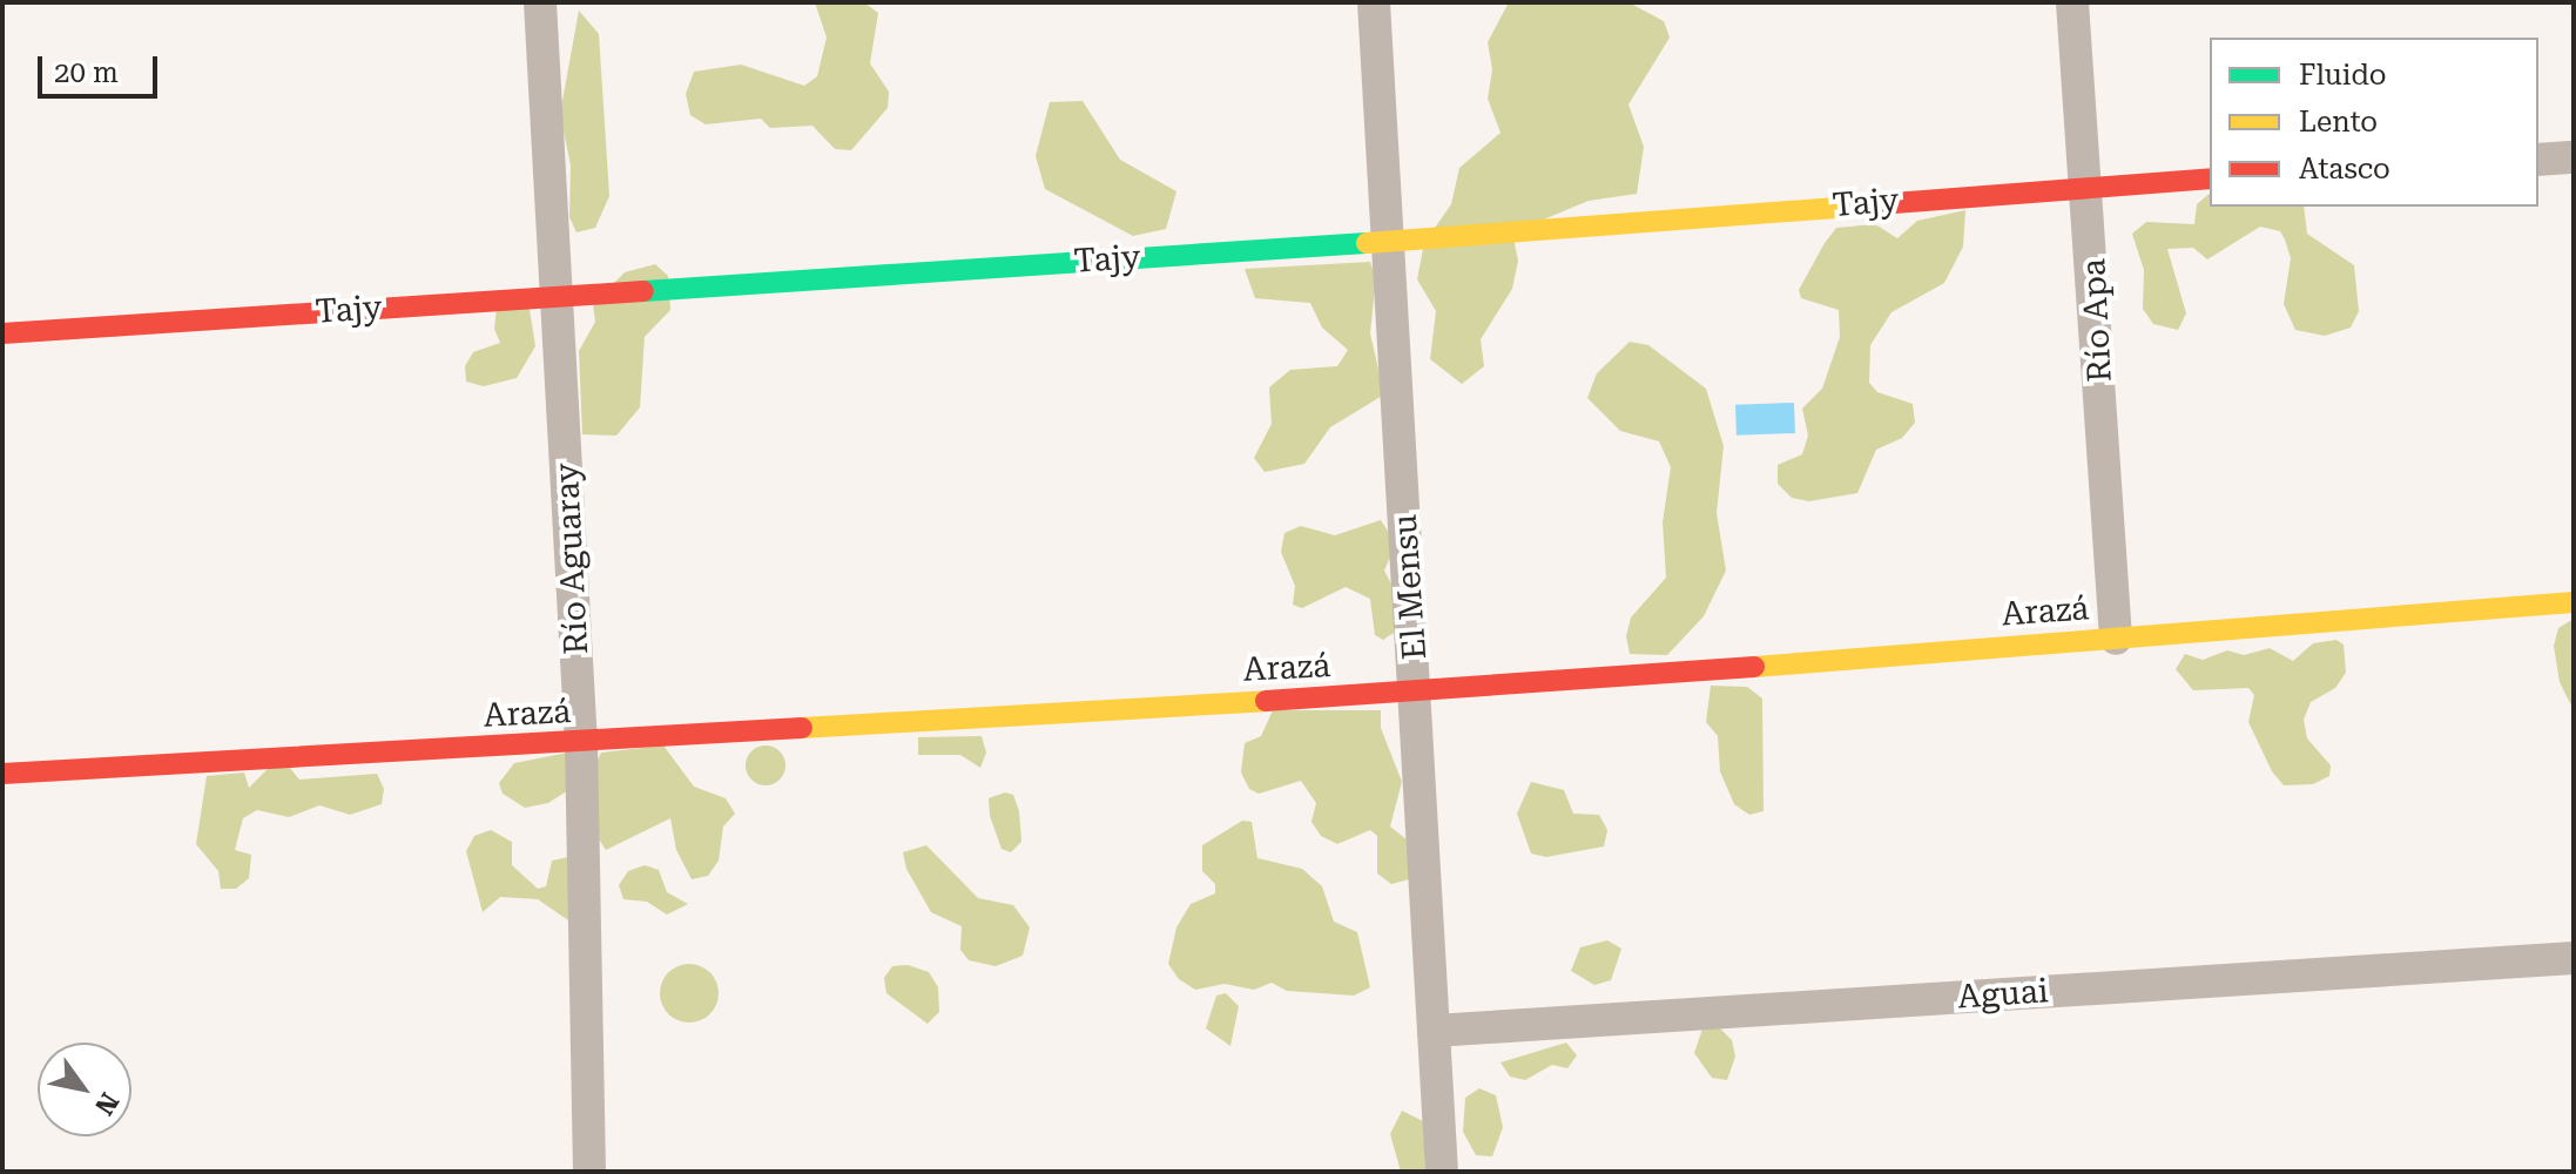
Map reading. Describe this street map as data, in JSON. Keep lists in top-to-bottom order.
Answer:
{
  "streets": {
    "street": [
      "Tajy",
      "Río Apa",
      "Río Aguaray",
      "El Mensu",
      "Arazá",
      "Aguai"
    ]
  },
  "crossings": [
    ["Tajy", "Río Apa"],
    ["Tajy", "Río Aguaray"],
    ["Tajy", "El Mensu"],
    ["Río Apa", "Arazá"],
    ["Río Aguaray", "Arazá"],
    ["El Mensu", "Arazá"],
    ["El Mensu", "Aguai"]
  ],
  "legend": ["Fluido", "Lento", "Atasco"],
  "scale_bar": "20 m",
  "north": "bottom right"
}
